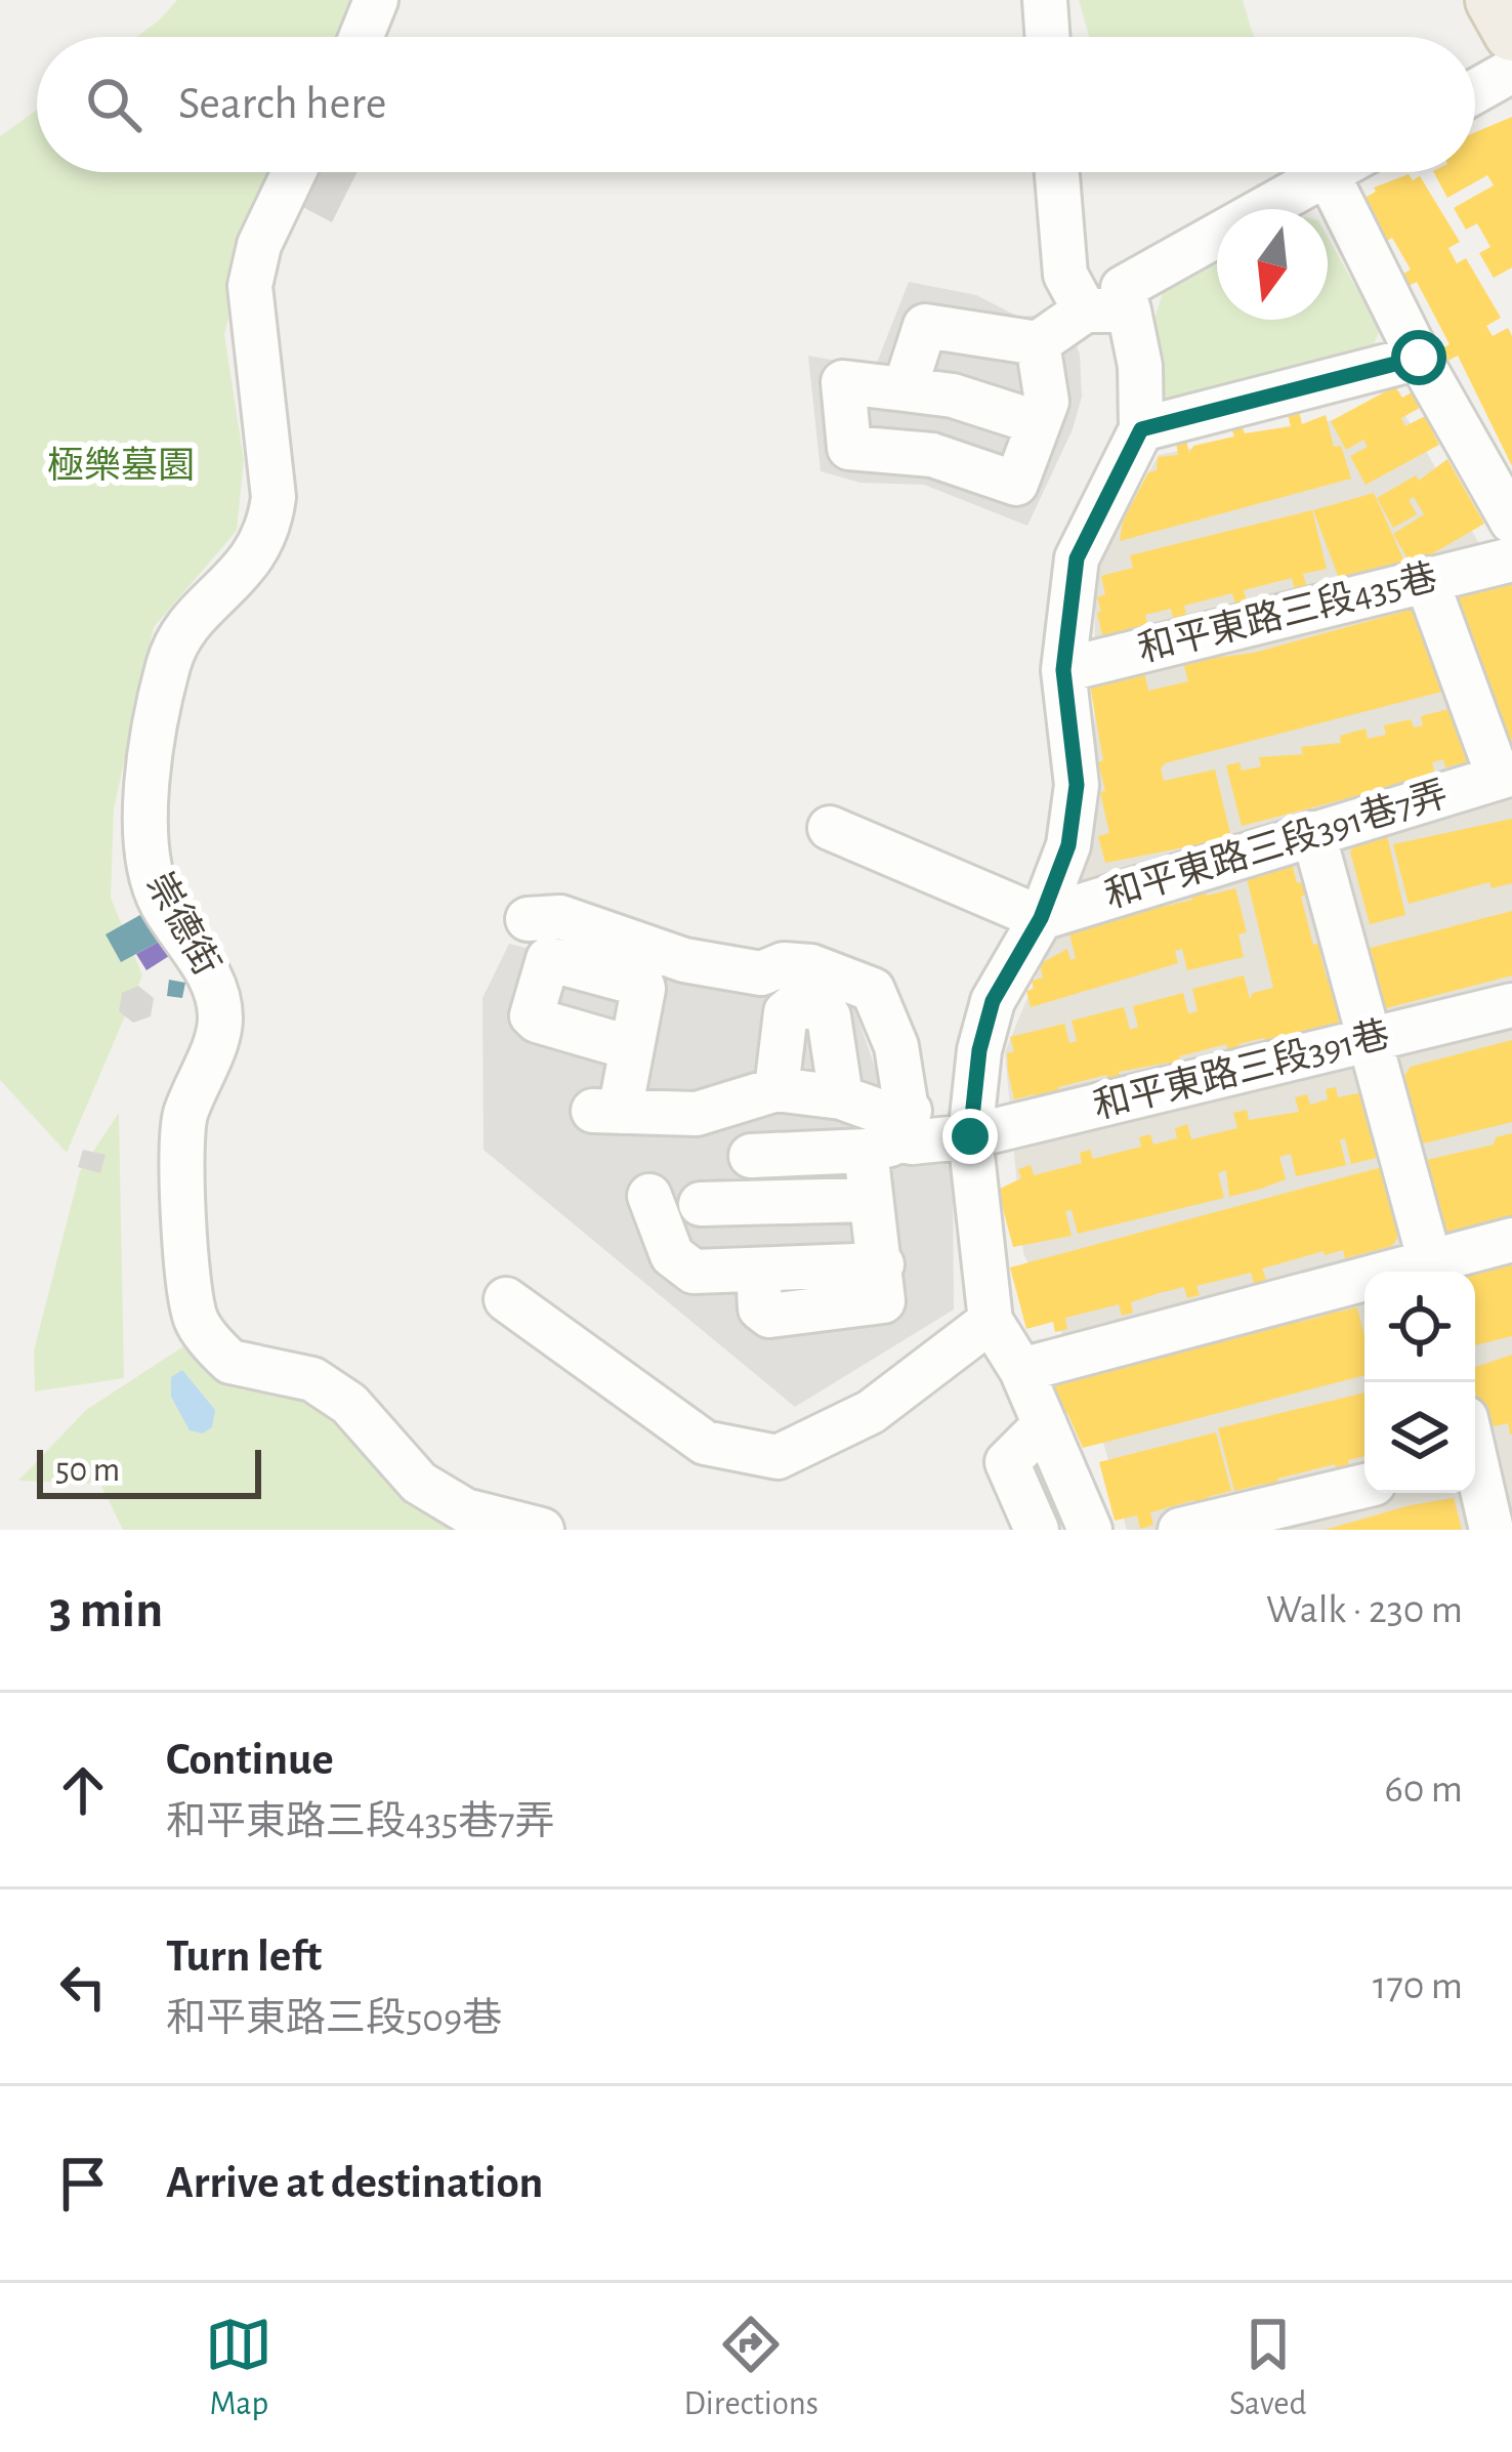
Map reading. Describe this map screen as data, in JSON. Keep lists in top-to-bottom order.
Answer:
{
  "streets": {
    "street": [
      "和平東路三段435巷",
      "和平東路三段391巷7弄",
      "崇德街",
      "和平東路三段391巷"
    ]
  },
  "parks": ["極樂墓園"],
  "scale_bar": "50 m",
  "north": "bottom",
  "page": {
    "search": "Search here",
    "scale": "50 m",
    "heading": ["3 min", "Walk · 230 m"],
    "list": [
      ["Continue", "和平東路三段435巷7弄", "60 m"],
      ["Turn left", "和平東路三段509巷", "170 m"],
      "Arrive at destination"
    ],
    "nav": ["Map", "Directions", "Saved"]
  }
}
